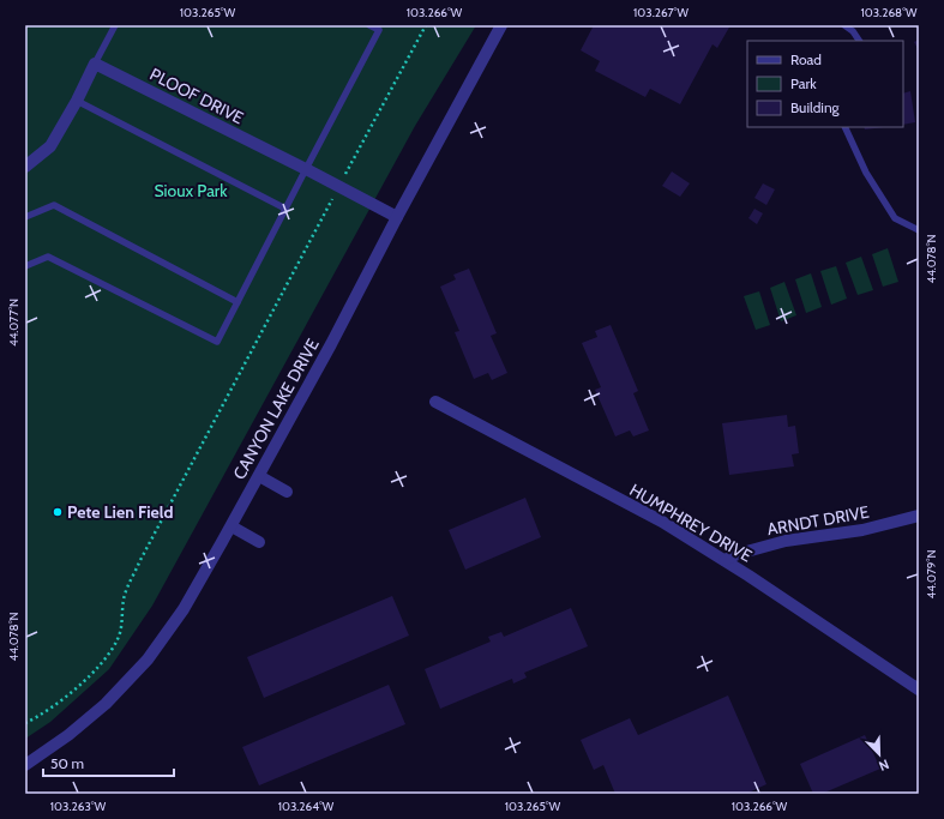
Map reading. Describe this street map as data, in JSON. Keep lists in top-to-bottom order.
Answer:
{
  "streets": {
    "street": [
      "PLOOF DRIVE",
      "CANYON LAKE DRIVE",
      "ARNDT DRIVE",
      "HUMPHREY DRIVE"
    ]
  },
  "crossings": [
    ["PLOOF DRIVE", "CANYON LAKE DRIVE"],
    ["ARNDT DRIVE", "HUMPHREY DRIVE"]
  ],
  "parks": ["Sioux Park"],
  "places": ["Pete Lien Field"],
  "legend": ["Road", "Park", "Building"],
  "scale_bar": "50 m",
  "north": "bottom right",
  "coordinates": [
    "103.265°W",
    "103.266°W",
    "103.267°W",
    "103.268°W",
    "44.078°N",
    "44.077°N",
    "44.079°N",
    "103.263°W",
    "103.264°W"
  ]
}
